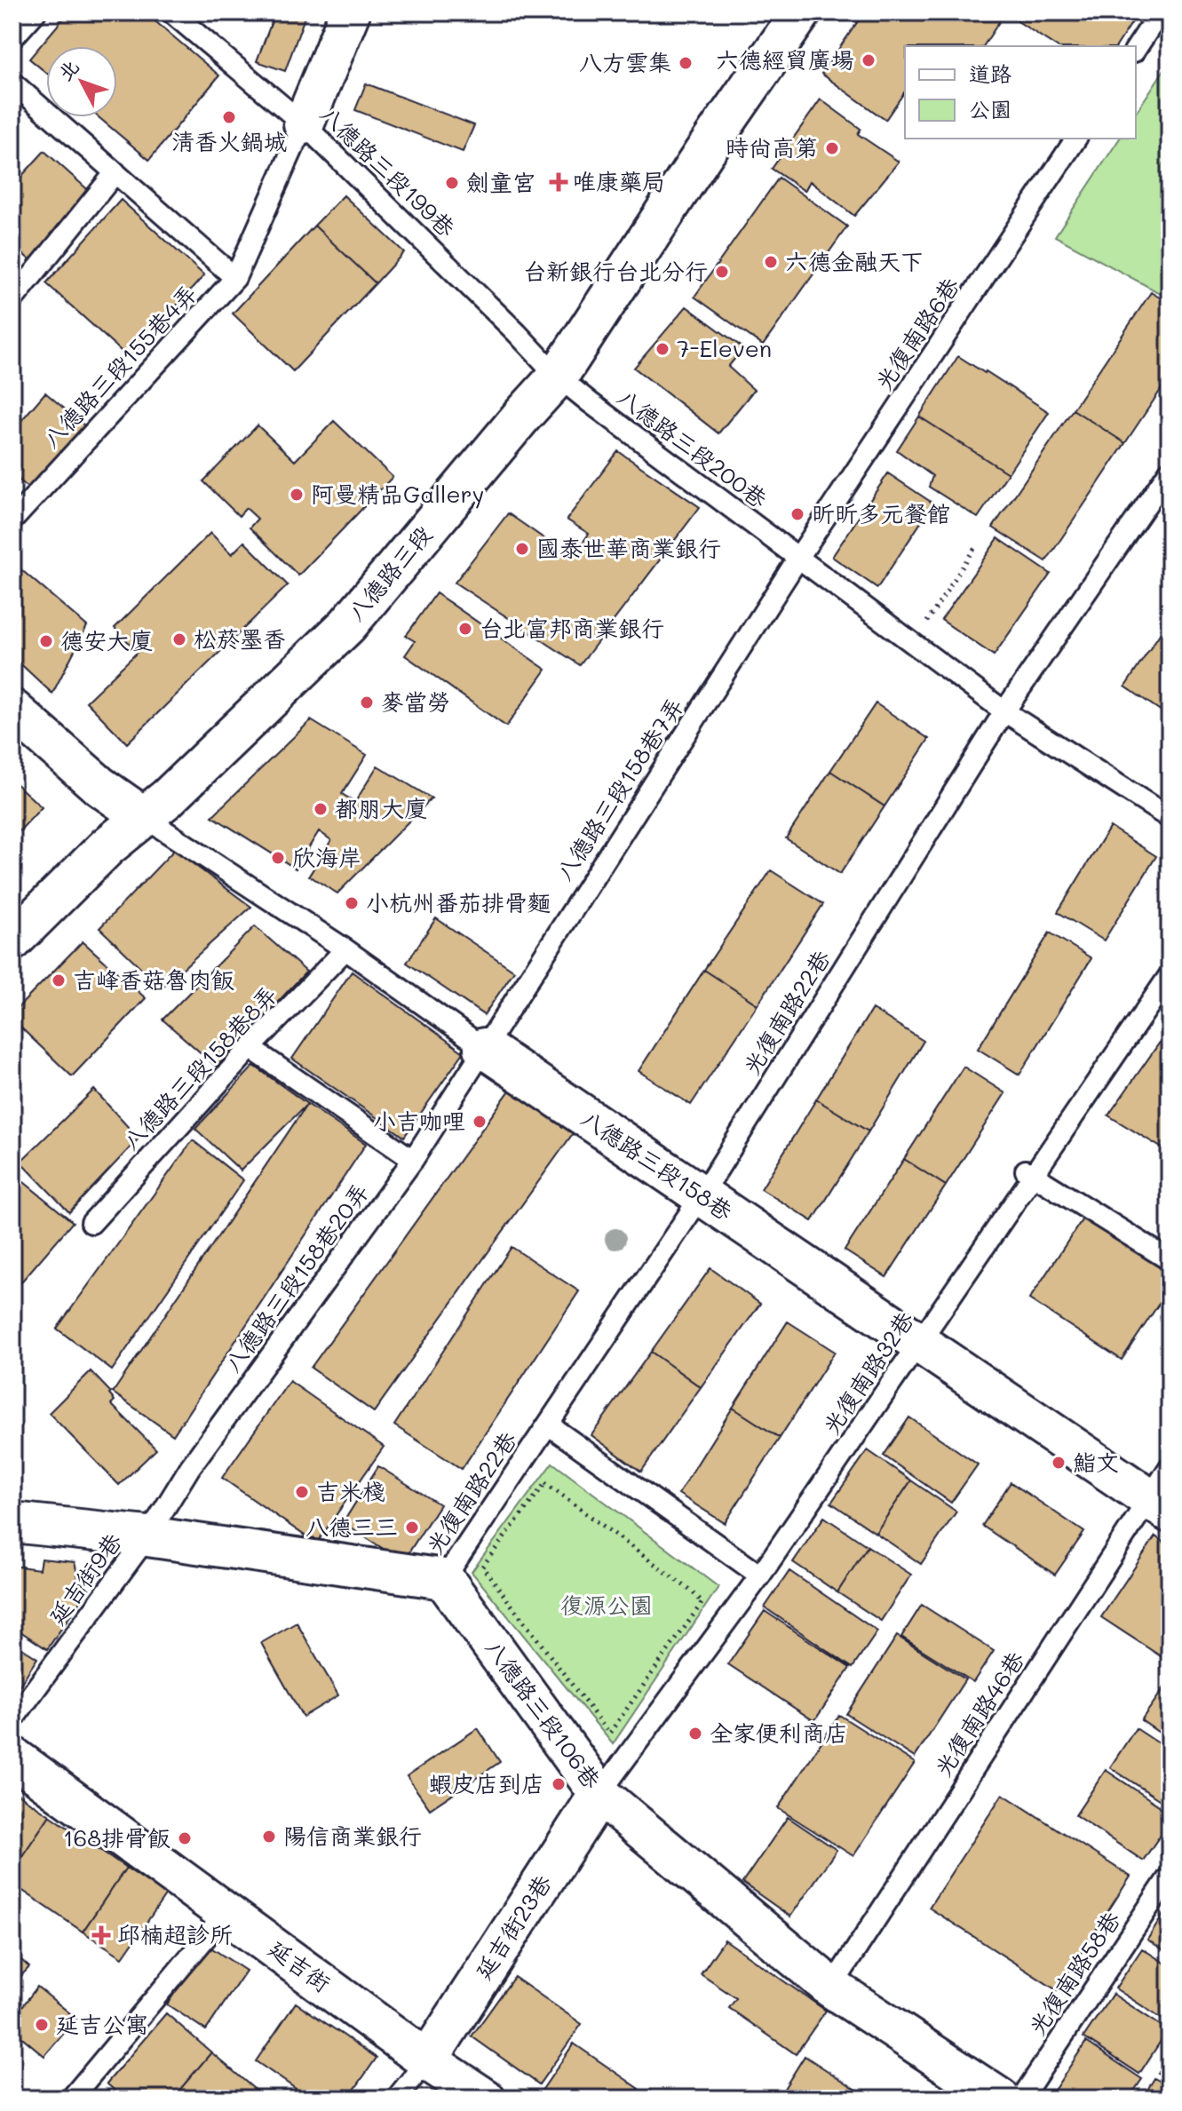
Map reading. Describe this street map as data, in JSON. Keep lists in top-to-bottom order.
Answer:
{
  "streets": {
    "street": [
      "八德路三段",
      "八德路三段158巷",
      "八德路三段106巷",
      "延吉街23巷",
      "延吉街"
    ],
    "lane": [
      "八德路三段199巷",
      "光復南路6巷",
      "八德路三段155巷4弄",
      "八德路三段200巷",
      "八德路三段158巷7弄",
      "光復南路22巷",
      "八德路三段158巷8弄",
      "八德路三段158巷20弄",
      "光復南路32巷",
      "延吉街9巷",
      "光復南路46巷",
      "光復南路58巷"
    ]
  },
  "crossings": [
    ["八德路三段199巷", "八德路三段155巷4弄"],
    ["八德路三段199巷", "八德路三段200巷"],
    ["八德路三段199巷", "八德路三段"],
    ["光復南路6巷", "八德路三段200巷"],
    ["光復南路6巷", "八德路三段158巷7弄"],
    ["八德路三段200巷", "八德路三段"],
    ["八德路三段200巷", "八德路三段158巷7弄"],
    ["八德路三段200巷", "光復南路22巷"],
    ["八德路三段", "八德路三段158巷"],
    ["八德路三段158巷7弄", "八德路三段158巷"],
    ["八德路三段158巷7弄", "八德路三段158巷20弄"],
    ["光復南路22巷", "八德路三段158巷"],
    ["光復南路22巷", "八德路三段106巷"],
    ["八德路三段158巷8弄", "八德路三段158巷"],
    ["八德路三段158巷", "八德路三段158巷20弄"],
    ["八德路三段158巷", "光復南路32巷"],
    ["八德路三段158巷", "光復南路46巷"],
    ["八德路三段158巷20弄", "延吉街9巷"],
    ["光復南路32巷", "八德路三段106巷"],
    ["光復南路32巷", "延吉街23巷"],
    ["八德路三段106巷", "光復南路46巷"],
    ["八德路三段106巷", "延吉街23巷"],
    ["延吉街23巷", "延吉街"]
  ],
  "parks": ["復源公園"],
  "places": {
    "other": [
      "六德經貿廣場",
      "八方雲集",
      "清香火鍋城",
      "時尚高第",
      "劍童宮",
      "六德金融天下",
      "台新銀行台北分行",
      "7-Eleven",
      "阿曼精品Gallery",
      "昕昕多元餐館",
      "國泰世華商業銀行",
      "台北富邦商業銀行",
      "松菸墨香",
      "德安大廈",
      "麥當勞",
      "都朋大廈",
      "欣海岸",
      "小杭州番茄排骨麵",
      "吉峰香菇魯肉飯",
      "小吉咖哩",
      "鮨文",
      "吉米棧",
      "八德三三",
      "全家便利商店",
      "蝦皮店到店",
      "陽信商業銀行",
      "168排骨飯",
      "延吉公寓"
    ],
    "health": ["唯康藥局", "邱楠超診所"]
  },
  "legend": ["道路", "公園"],
  "north": "top left"
}
